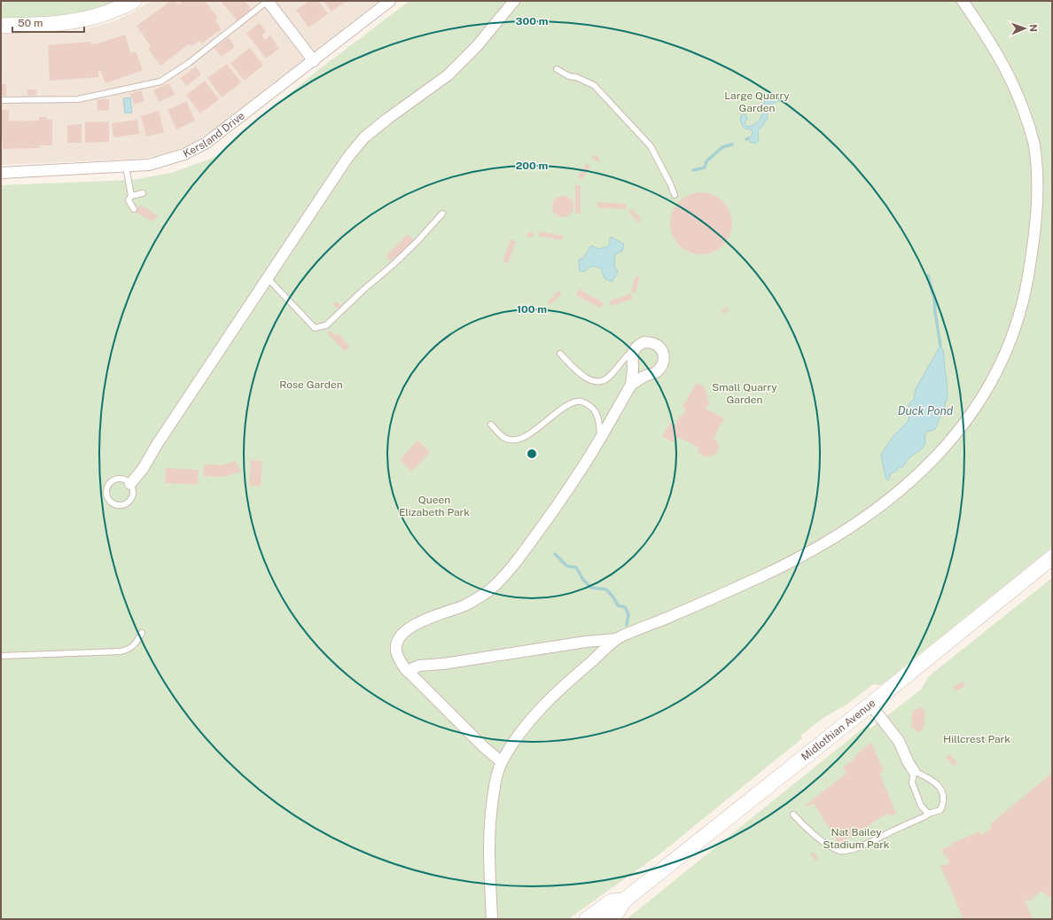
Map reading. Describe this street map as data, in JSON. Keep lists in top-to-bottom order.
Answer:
{
  "streets": {
    "street": ["Kersland Drive", "Midlothian Avenue"]
  },
  "water": ["Duck Pond"],
  "parks": [
    "Large Quarry Garden",
    "Rose Garden",
    "Small Quarry Garden",
    "Queen Elizabeth Park",
    "Hillcrest Park",
    "Nat Bailey Stadium Park"
  ],
  "scale_bar": "50 m",
  "north": "right",
  "rings": ["300 m", "200 m", "100 m"]
}
